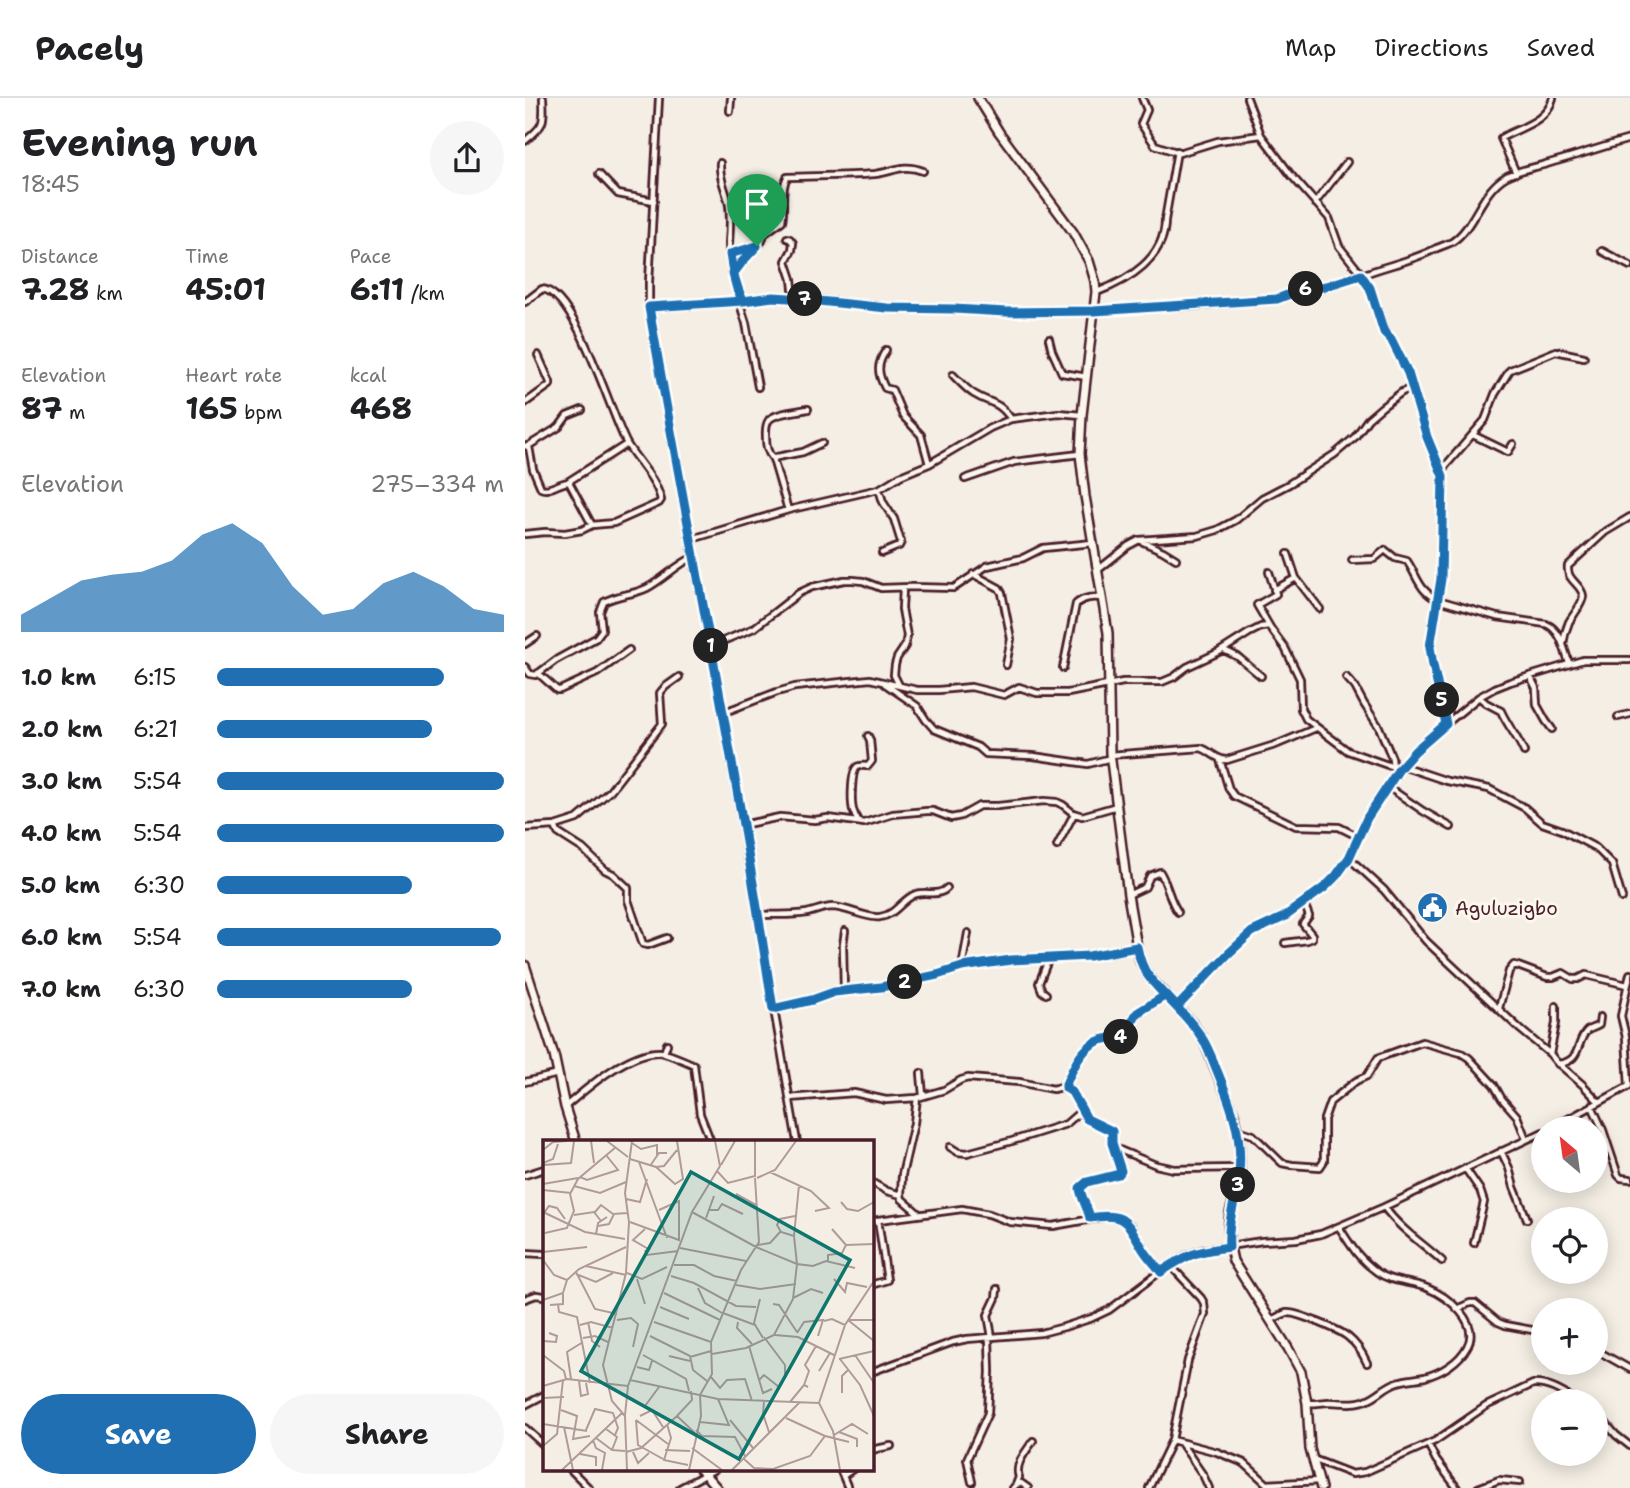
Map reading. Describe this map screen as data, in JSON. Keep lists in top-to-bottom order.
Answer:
{
  "places": {
    "public building": ["Aguluzigbo"]
  },
  "north": "top left",
  "page": {
    "header": "Pacely",
    "nav": ["Map", "Directions", "Saved"],
    "heading": ["Evening run", "18:45"],
    "stats": [
      ["Distance", "7.28 km"],
      ["Time", "45:01"],
      ["Pace", "6:11 /km"],
      ["Elevation", "87 m"],
      ["Heart rate", "165 bpm"],
      ["kcal", "468"]
    ],
    "pins": [
      "6",
      "7",
      "1",
      "5",
      "2",
      "4",
      "3"
    ],
    "chart": ["Elevation", "275–334 m"],
    "list": [
      {
        "name": "1.0 km",
        "note": "6:15"
      },
      {
        "name": "2.0 km",
        "note": "6:21"
      },
      {
        "name": "3.0 km",
        "note": "5:54"
      },
      {
        "name": "4.0 km",
        "note": "5:54"
      },
      {
        "name": "5.0 km",
        "note": "6:30"
      },
      {
        "name": "6.0 km",
        "note": "5:54"
      },
      {
        "name": "7.0 km",
        "note": "6:30"
      }
    ],
    "map_buttons": ["+", "−"],
    "buttons": ["Save", "Share"]
  }
}
